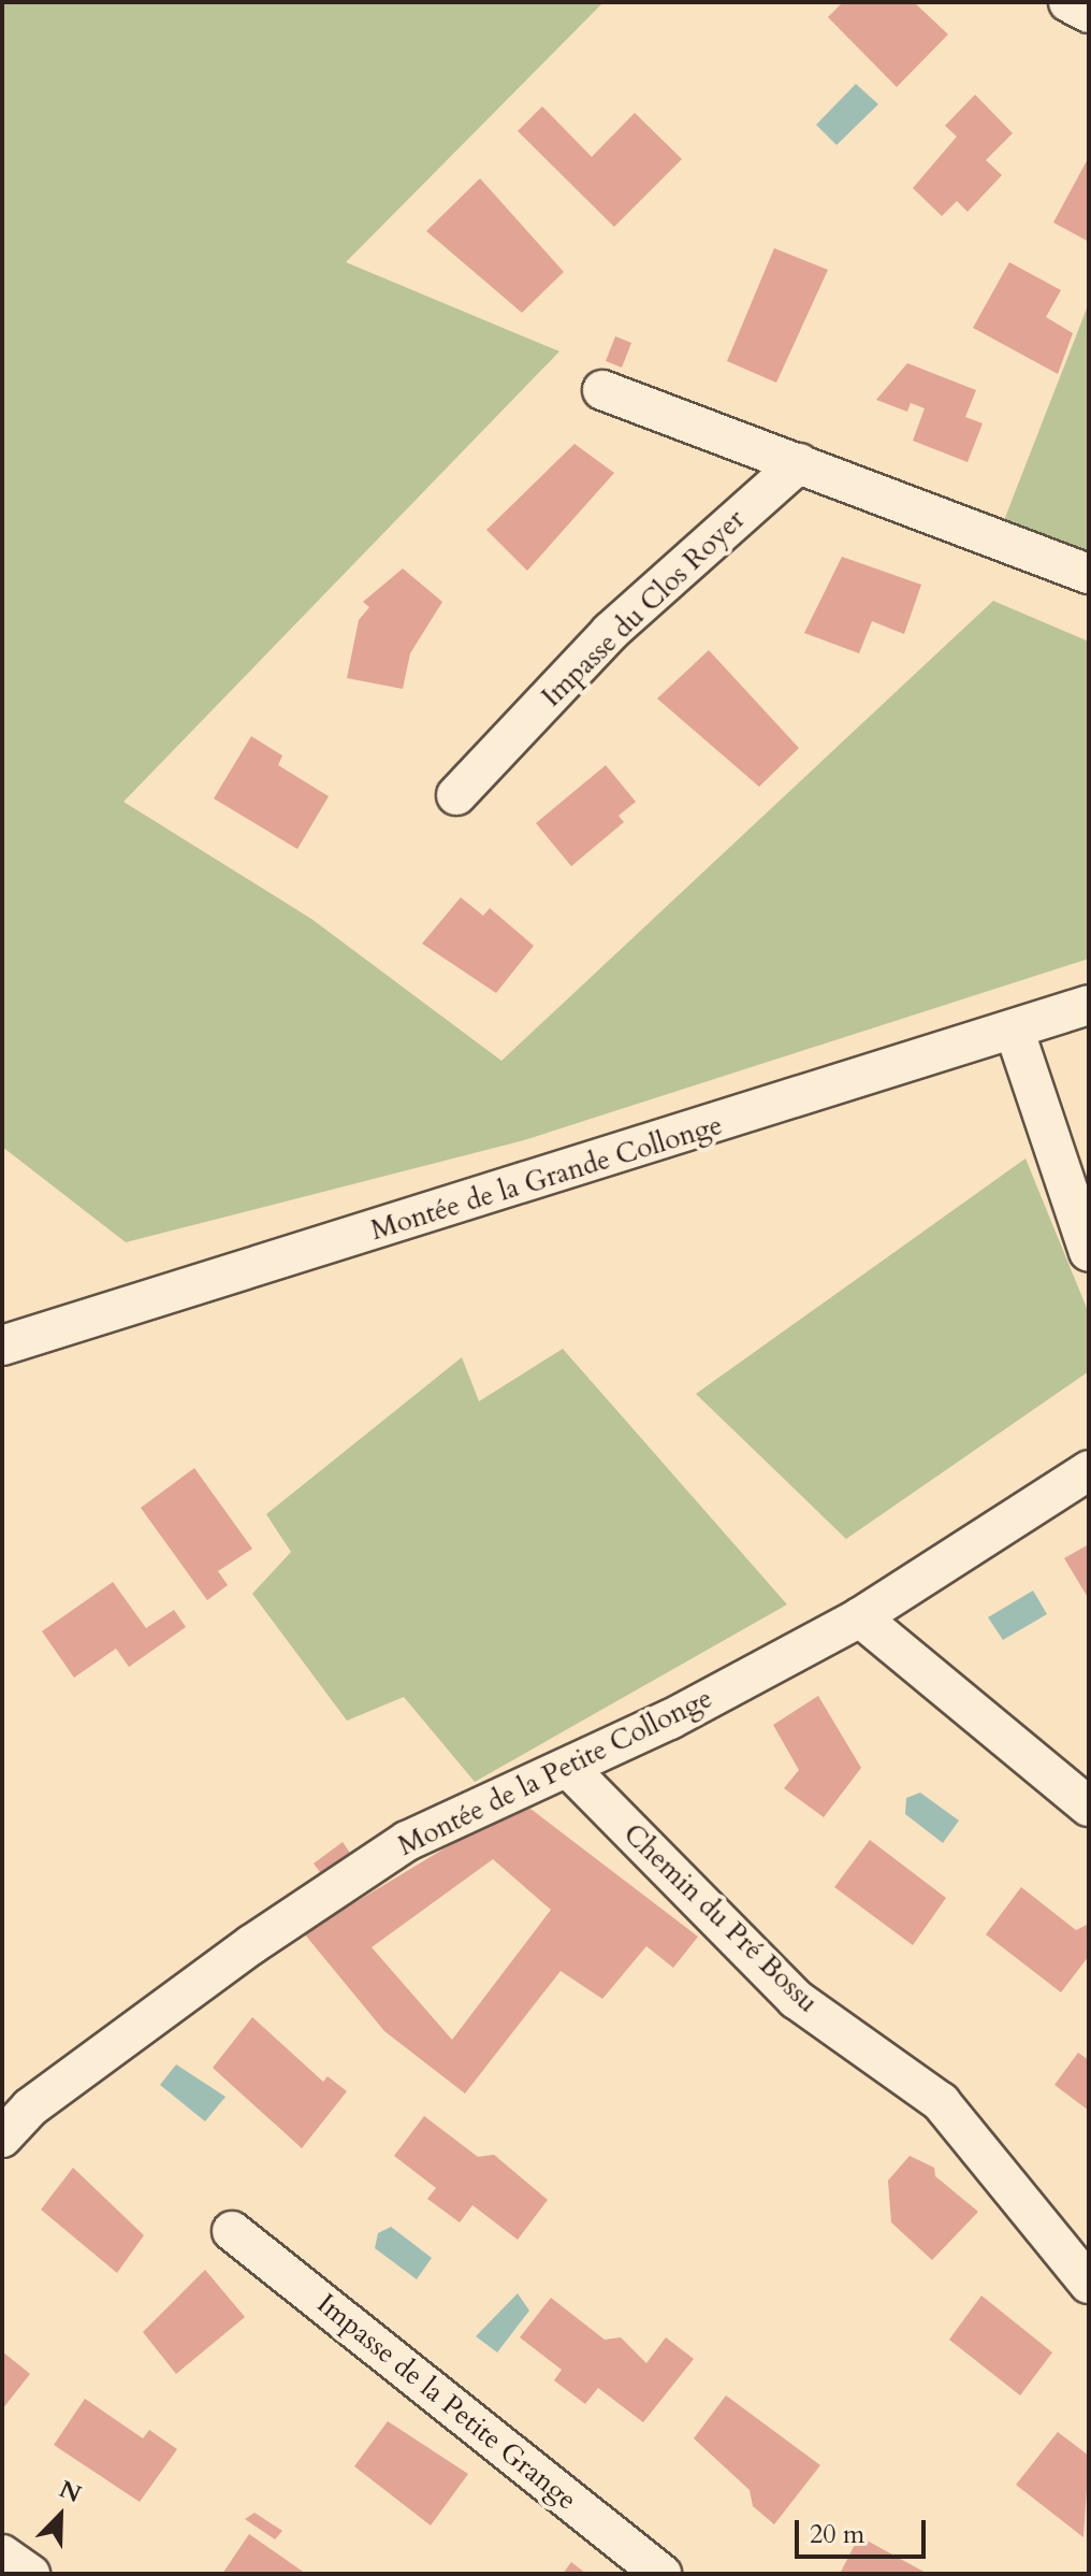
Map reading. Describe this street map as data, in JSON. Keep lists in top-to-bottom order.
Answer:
{
  "streets": {
    "street": [
      "Impasse du Clos Royer",
      "Montée de la Grande Collonge",
      "Montée de la Petite Collonge",
      "Chemin du Pré Bossu",
      "Impasse de la Petite Grange"
    ]
  },
  "crossings": [
    ["Montée de la Petite Collonge", "Chemin du Pré Bossu"]
  ],
  "scale_bar": "20 m",
  "north": "top right"
}
